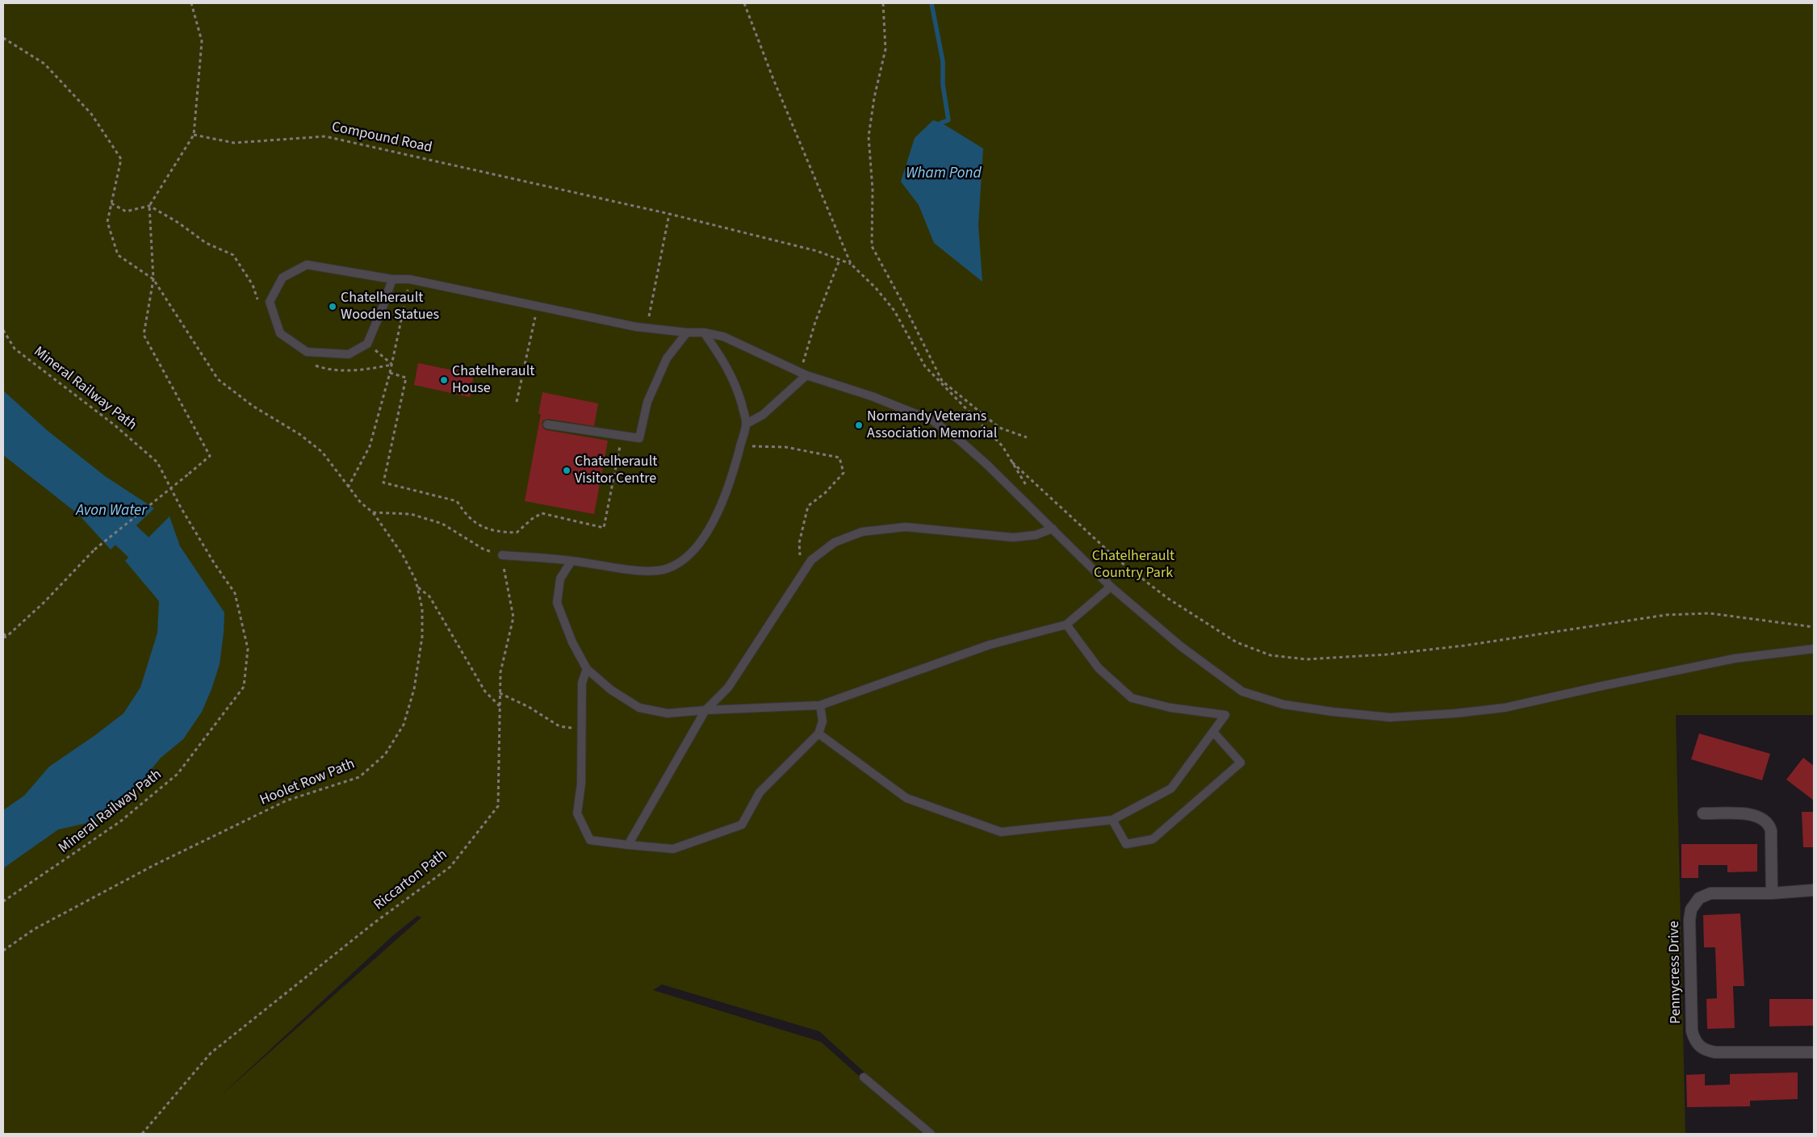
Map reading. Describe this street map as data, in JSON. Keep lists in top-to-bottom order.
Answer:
{
  "streets": {
    "street": ["Pennycress Drive"],
    "path": [
      "Compound Road",
      "Mineral Railway Path",
      "Hoolet Row Path",
      "Riccarton Path"
    ]
  },
  "water": ["Wham Pond", "Avon Water"],
  "parks": ["Chatelherault Country Park"],
  "places": [
    "Chatelherault Wooden Statues",
    "Chatelherault House",
    "Normandy Veterans Association Memorial",
    "Chatelherault Visitor Centre"
  ]
}
